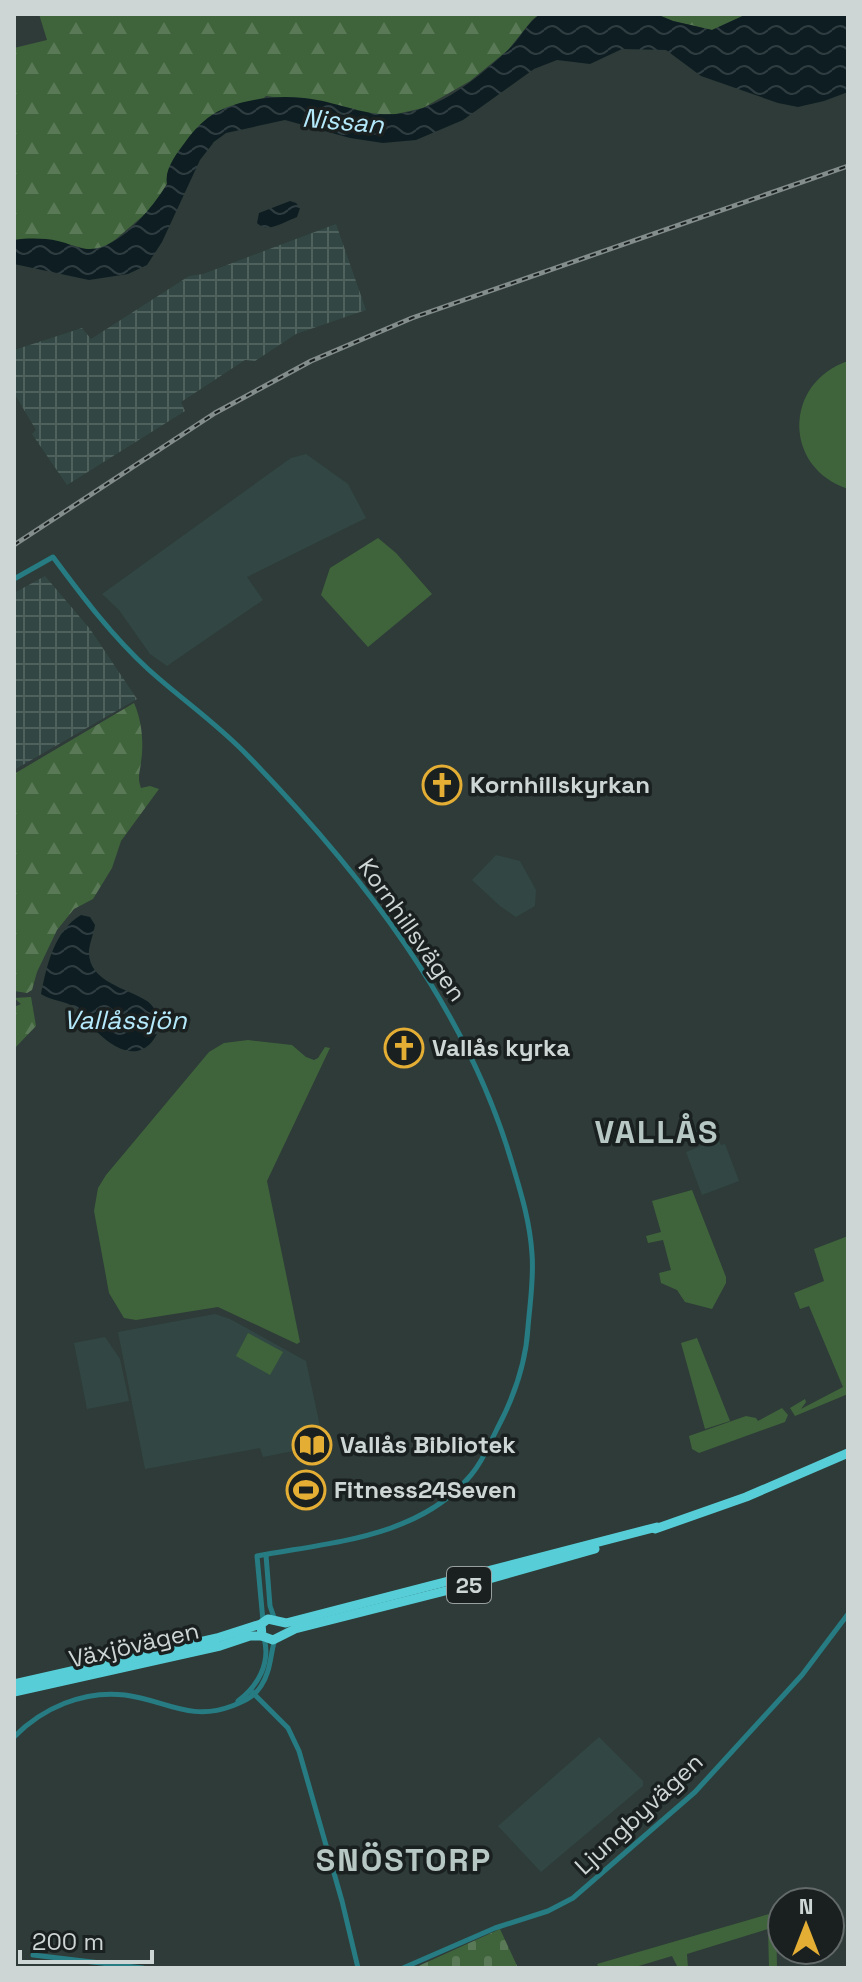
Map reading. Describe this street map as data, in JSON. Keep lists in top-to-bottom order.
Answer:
{
  "streets": {
    "highway": ["25", "Växjövägen"],
    "street": ["Kornhillsvägen", "Ljungbyvägen"]
  },
  "crossings": [
    ["Kornhillsvägen", "Växjövägen"]
  ],
  "districts": ["VALLÅS", "SNÖSTORP"],
  "water": ["Nissan", "Vallåssjön"],
  "places": {
    "church": ["Kornhillskyrkan", "Vallås kyrka"],
    "library": ["Vallås Bibliotek"],
    "sports": ["Fitness24Seven"]
  },
  "scale_bar": "200 m",
  "north": "top"
}
